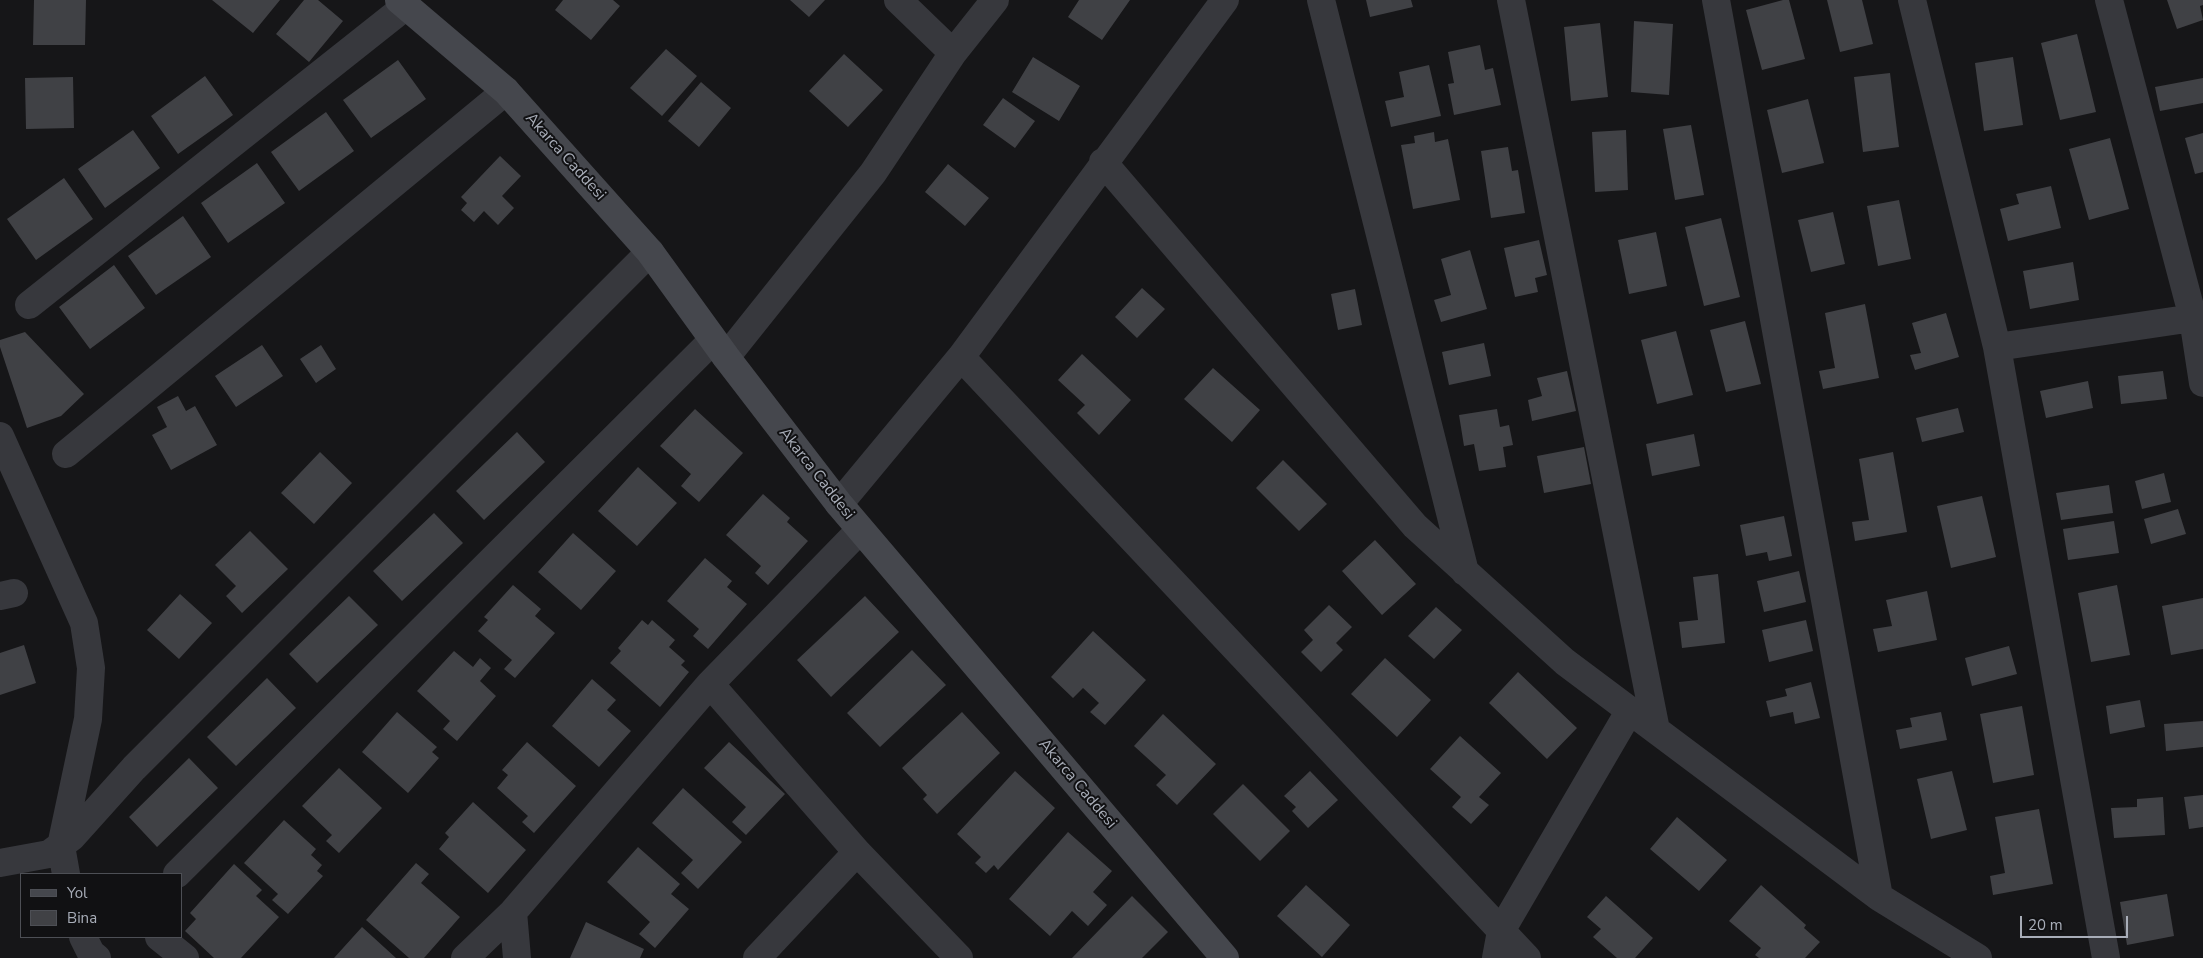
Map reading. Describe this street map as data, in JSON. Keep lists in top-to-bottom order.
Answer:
{
  "streets": {
    "main road": ["Akarca Caddesi"]
  },
  "legend": ["Yol", "Bina"],
  "scale_bar": "20 m"
}
